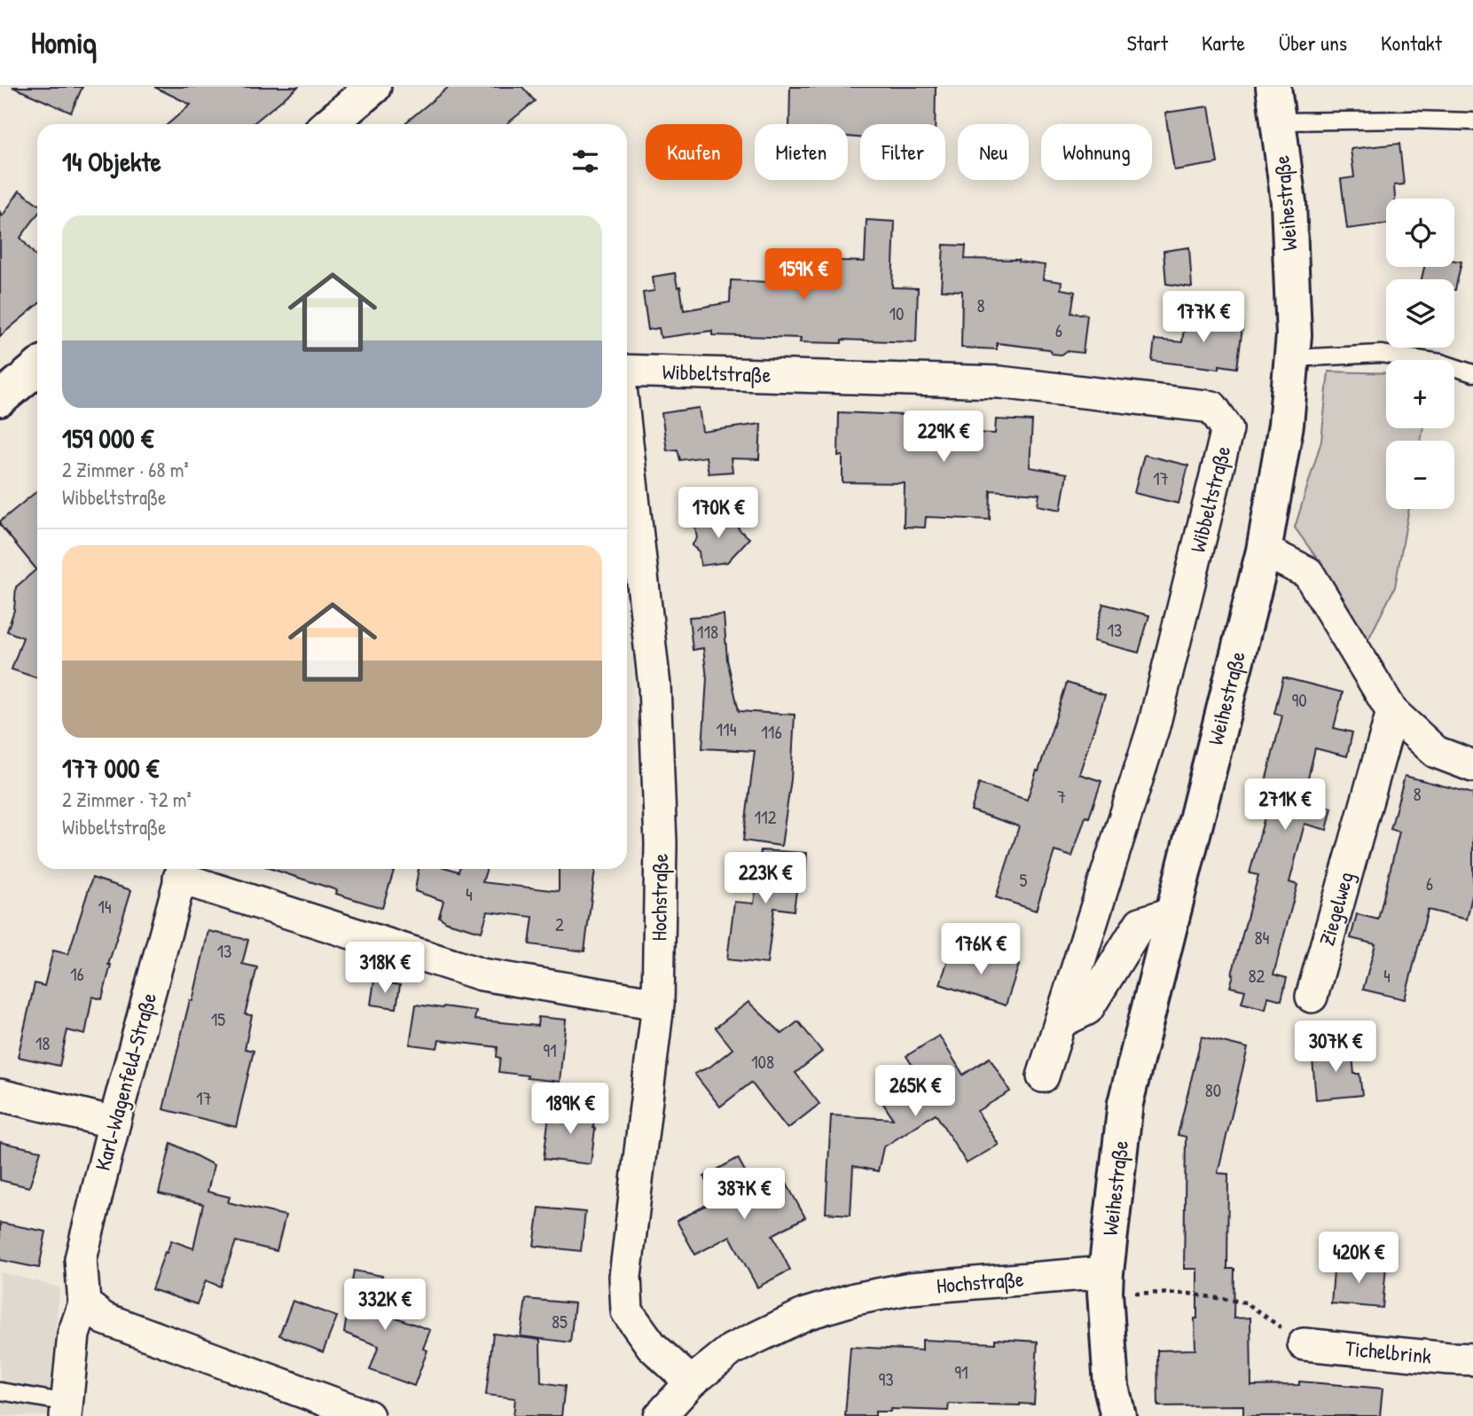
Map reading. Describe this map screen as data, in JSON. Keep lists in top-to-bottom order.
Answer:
{
  "streets": {
    "main road": ["Weihestraße"],
    "street": [
      "Wibbeltstraße",
      "Hochstraße",
      "Ziegelweg",
      "Karl-Wagenfeld-Straße",
      "Tichelbrink"
    ]
  },
  "crossings": [
    ["Weihestraße", "Hochstraße"]
  ],
  "house_numbers": [
    "8",
    "10",
    "6",
    "17",
    "13",
    "118",
    "90",
    "114",
    "116",
    "8",
    "7",
    "112",
    "5",
    "6",
    "4",
    "14",
    "2",
    "84",
    "13",
    "16",
    "82",
    "4",
    "15",
    "18",
    "91",
    "108",
    "80",
    "17",
    "85",
    "91",
    "93"
  ],
  "page": {
    "header": "Homiq",
    "nav": [
      "Start",
      "Karte",
      "Über uns",
      "Kontakt"
    ],
    "chip": [
      "Kaufen",
      "Mieten",
      "Filter",
      "Neu",
      "Wohnung"
    ],
    "heading": "14 Objekte",
    "map_buttons": ["+", "−"],
    "list": [
      {
        "name": "159 000 €",
        "note": "2 Zimmer · 68 m² · Wibbeltstraße"
      },
      {
        "name": "177 000 €",
        "note": "2 Zimmer · 72 m² · Wibbeltstraße"
      }
    ],
    "price": [
      "159K €",
      "177K €",
      "229K €",
      "170K €",
      "271K €",
      "223K €",
      "176K €",
      "318K €",
      "307K €",
      "265K €",
      "189K €",
      "387K €",
      "420K €",
      "332K €"
    ]
  }
}
